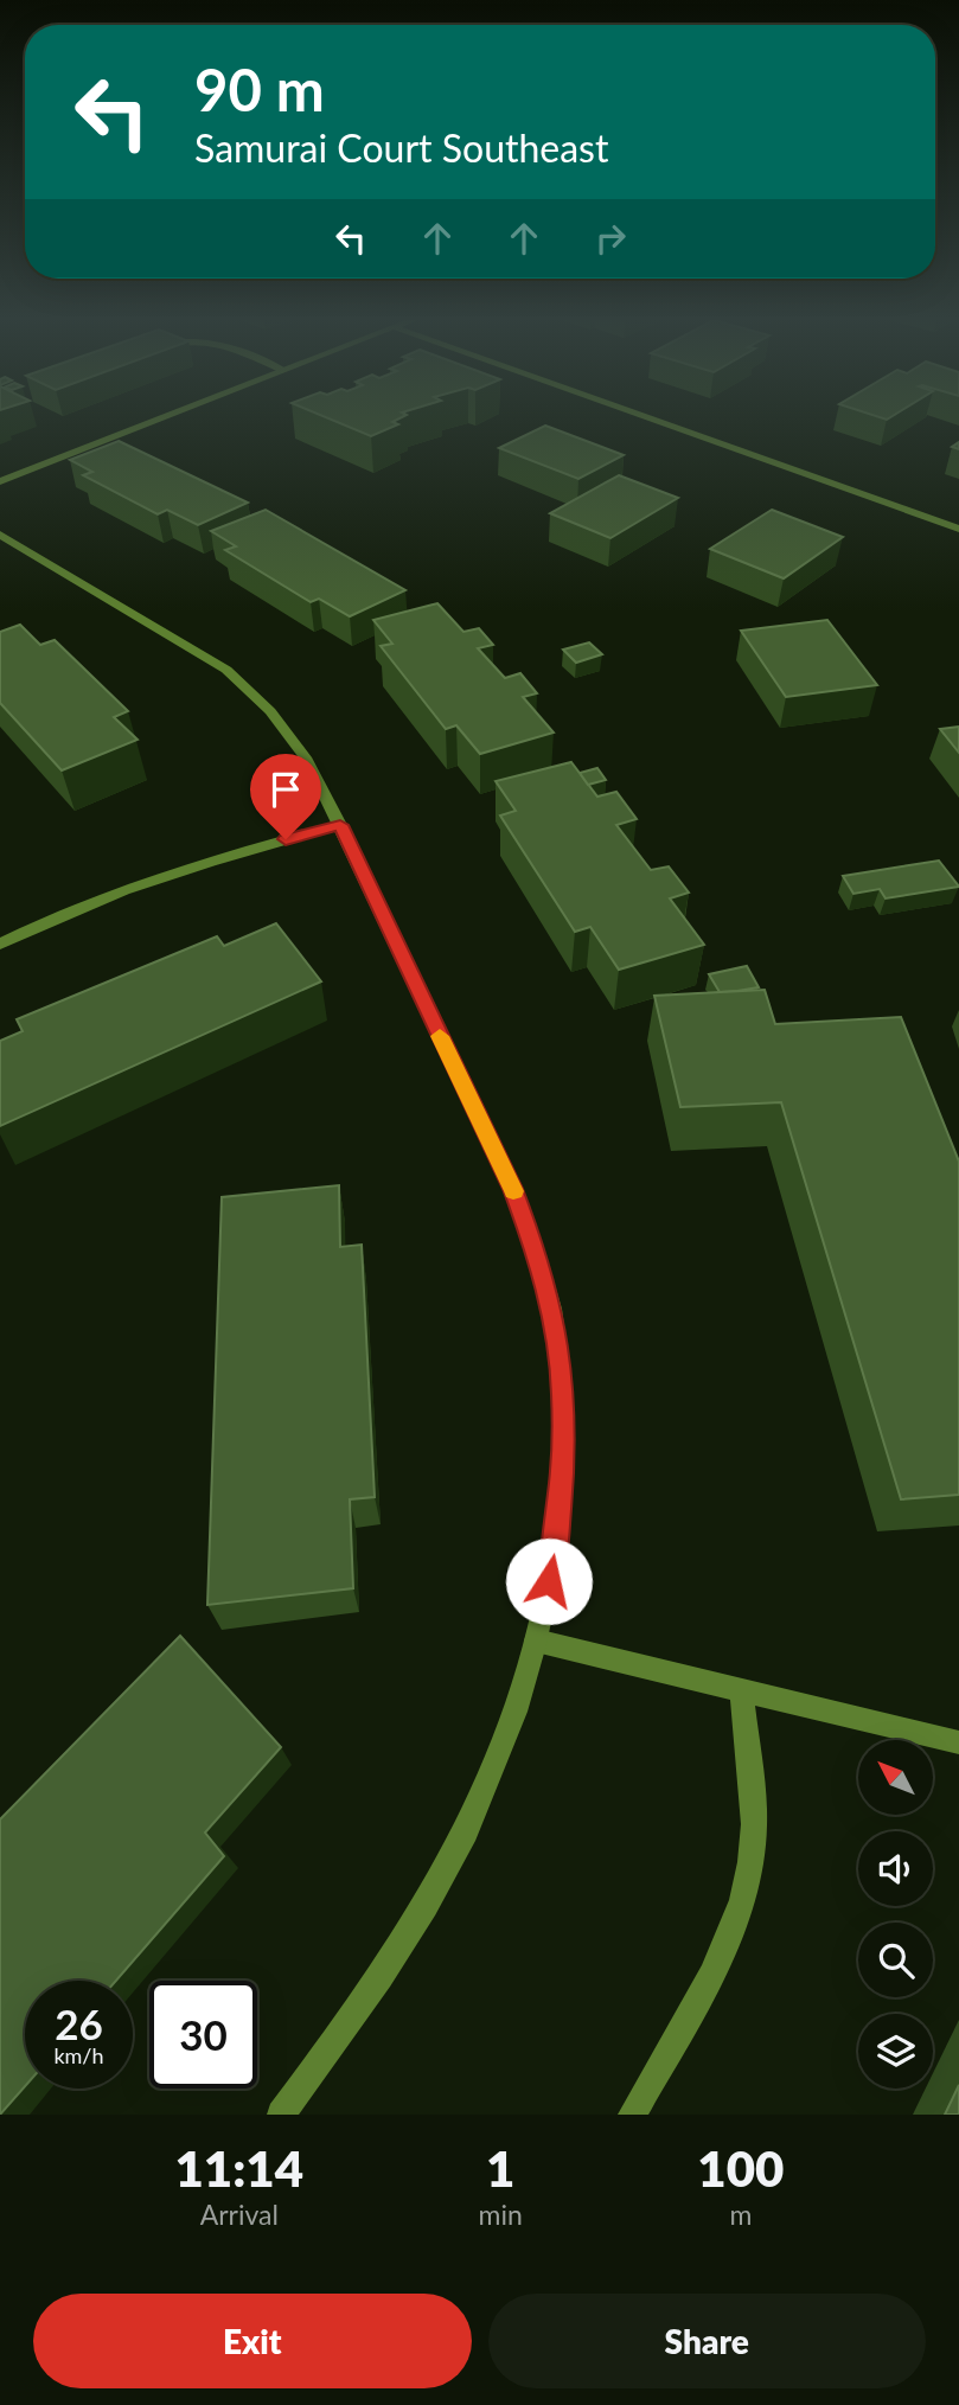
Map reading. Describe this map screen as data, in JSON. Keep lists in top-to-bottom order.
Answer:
{
  "north": "top left",
  "page": {
    "turn": ["90 m", "Samurai Court Southeast"],
    "speed": "26 km/h",
    "limit": "30",
    "eta": [
      "11:14",
      "Arrival",
      "1",
      "min",
      "100",
      "m"
    ],
    "buttons": ["Exit", "Share"]
  }
}
